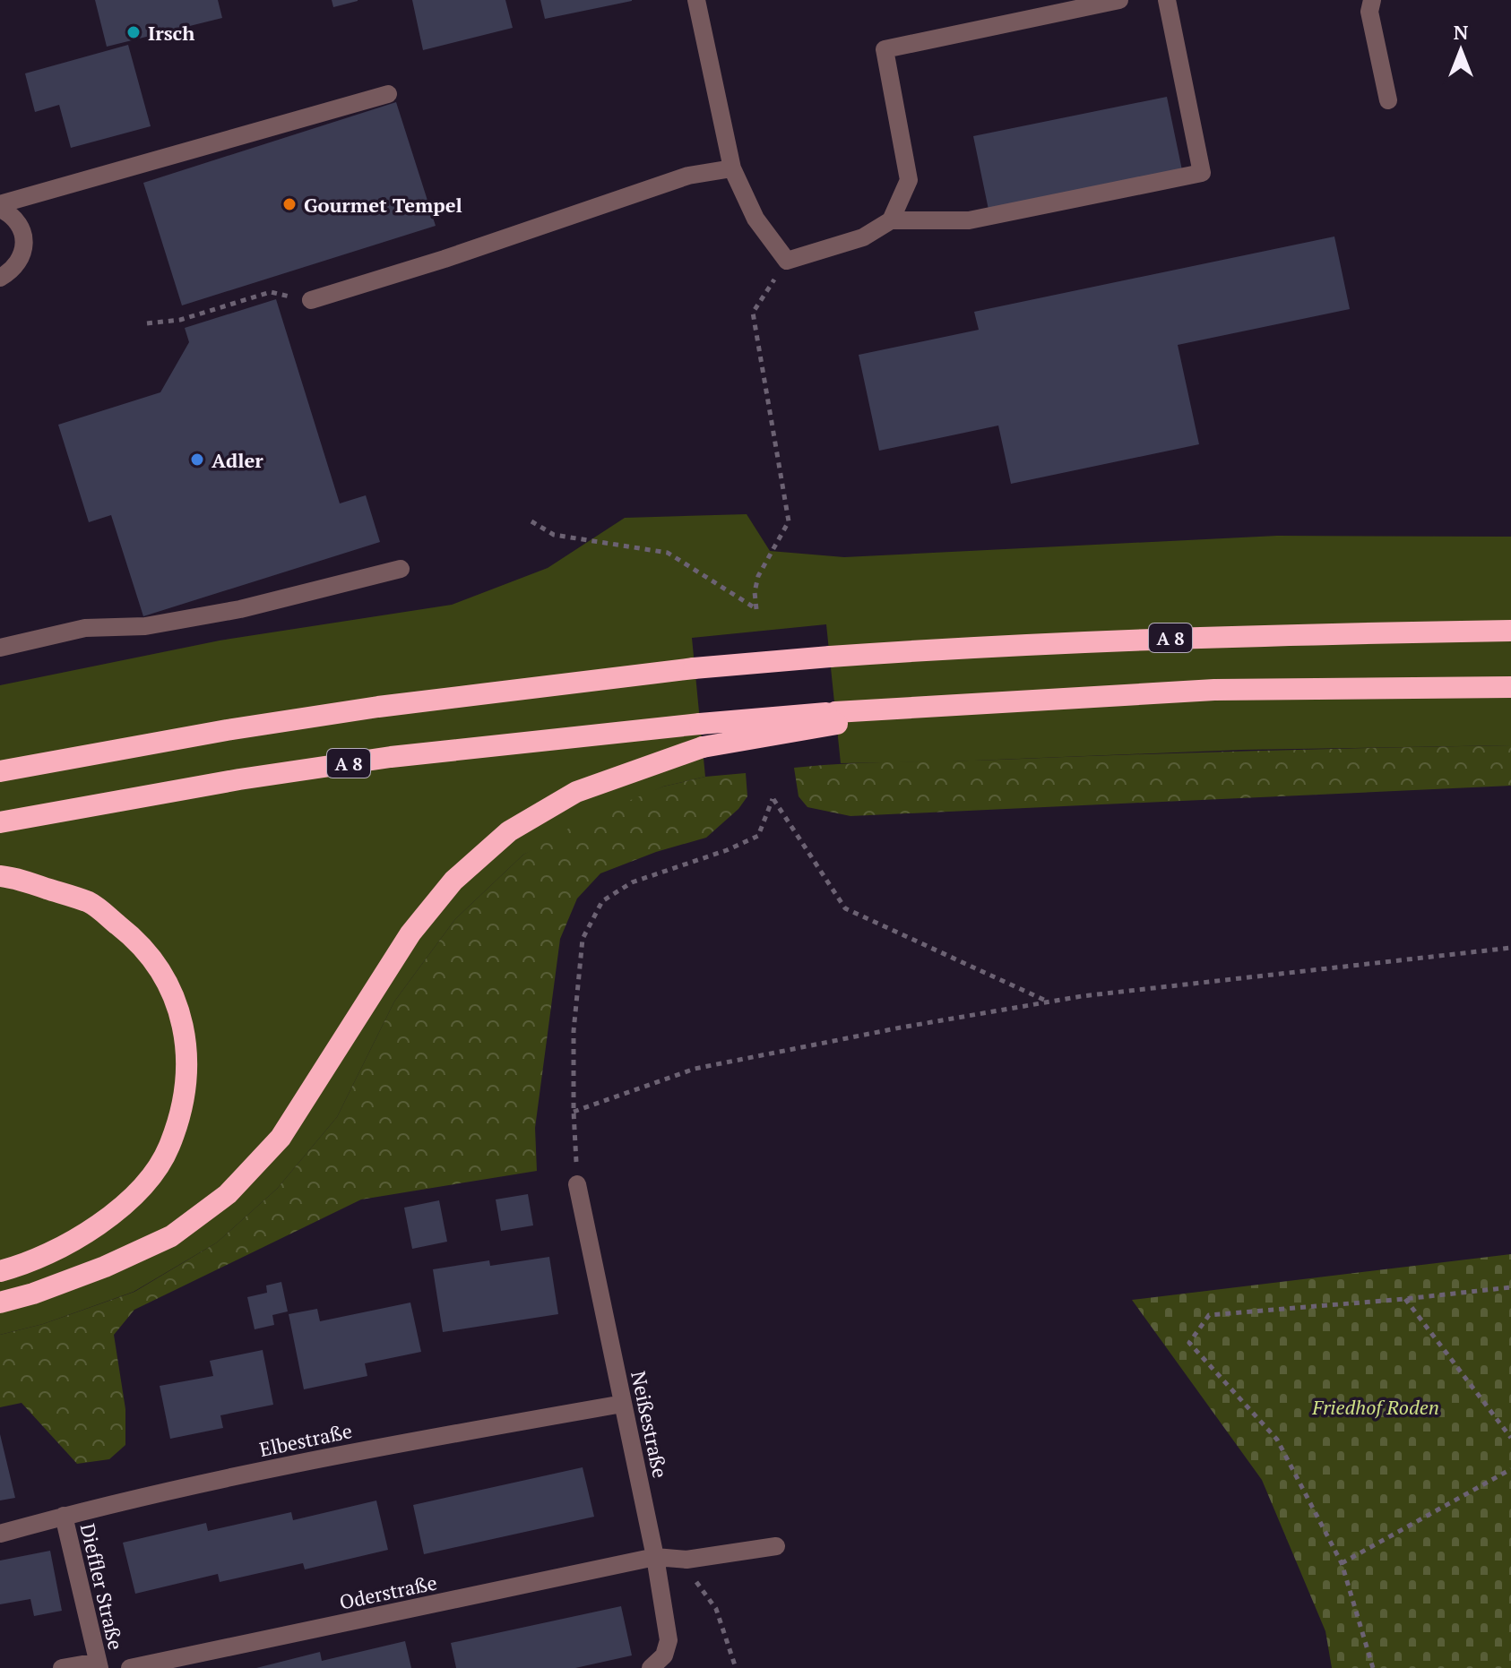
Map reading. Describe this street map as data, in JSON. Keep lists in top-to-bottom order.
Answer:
{
  "streets": {
    "highway": ["A 8"],
    "street": [
      "Neißestraße",
      "Elbestraße",
      "Dieffler Straße",
      "Oderstraße"
    ]
  },
  "crossings": [
    ["Neißestraße", "Elbestraße"],
    ["Neißestraße", "Oderstraße"],
    ["Elbestraße", "Dieffler Straße"]
  ],
  "parks": ["Friedhof Roden"],
  "places": ["Irsch", "Gourmet Tempel", "Adler"],
  "north": "top"
}
